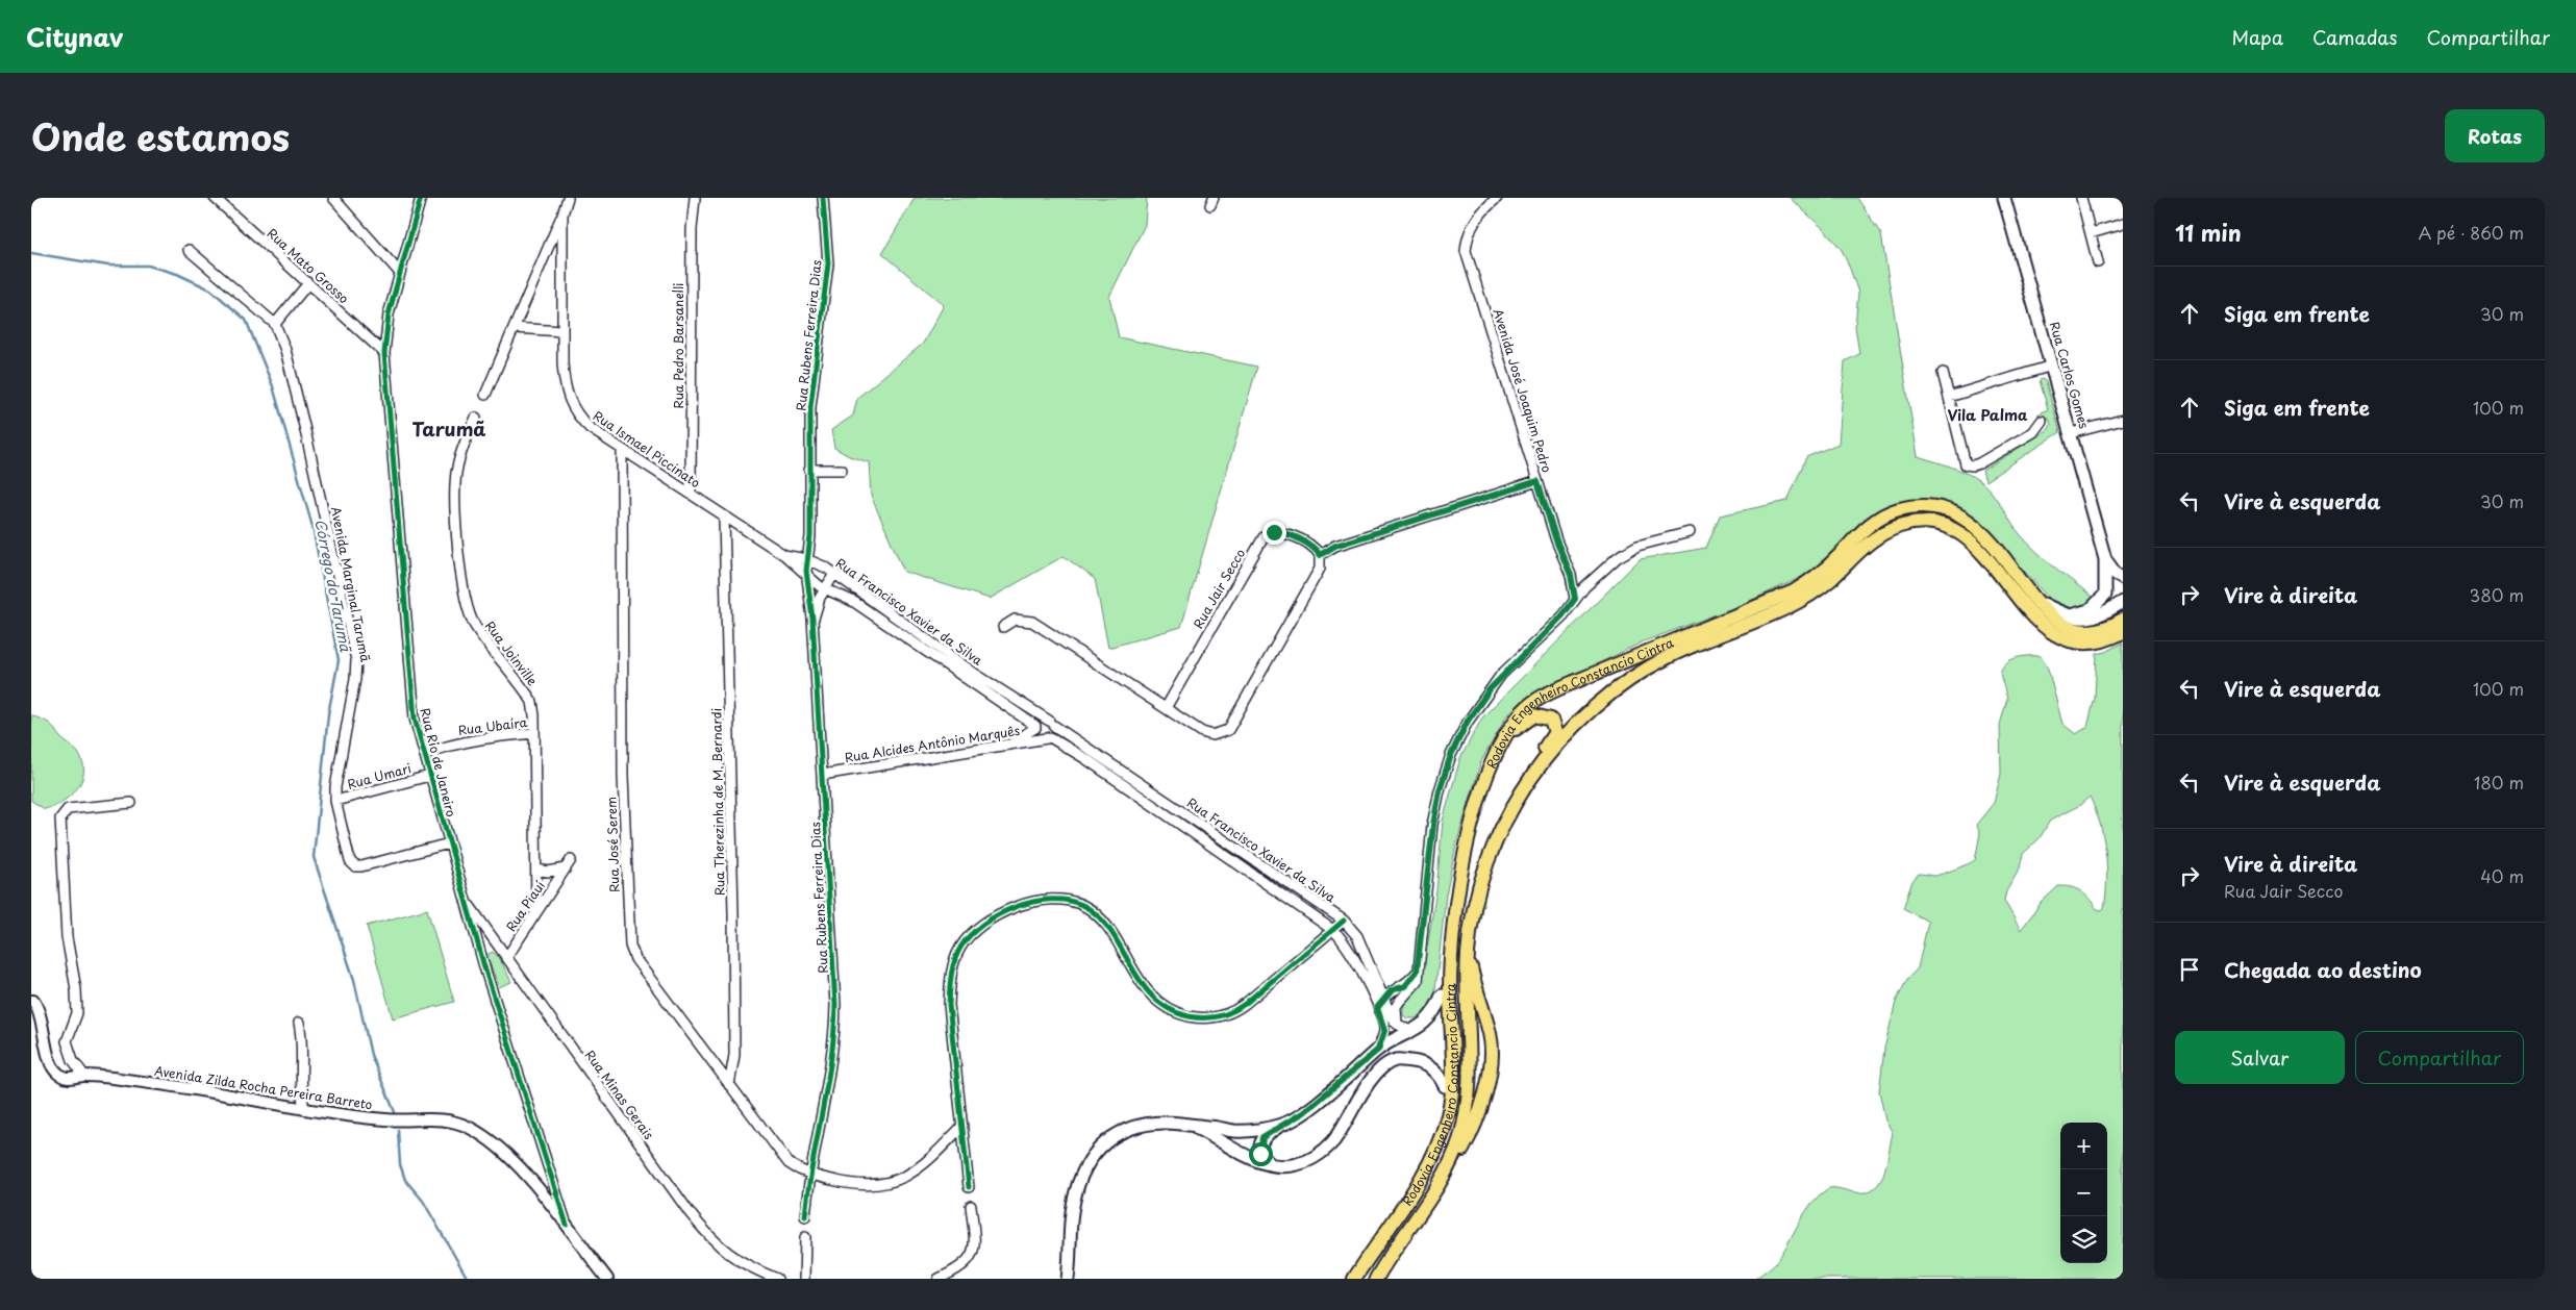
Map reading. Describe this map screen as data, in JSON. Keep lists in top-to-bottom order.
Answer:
{
  "streets": {
    "main road": ["Rua Carlos Gomes", "Rodovia Engenheiro Constancio Cintra"],
    "street": [
      "Rua Mato Grosso",
      "Rua Rubens Ferreira Dias",
      "Rua Pedro Barsanelli",
      "Avenida José Joaquim Pedro",
      "Rua Ismael Piccinato",
      "Avenida Marginal Tarumã",
      "Rua Jair Secco",
      "Rua Francisco Xavier da Silva",
      "Rua Joinville",
      "Rua Ubaíra",
      "Rua Alcides Antônio Marquês",
      "Rua Rio de Janeiro",
      "Rua Umari",
      "Rua Therezinha de M. Bernardi",
      "Rua José Serem",
      "Rua Piauí",
      "Avenida Zilda Rocha Pereira Barreto",
      "Rua Minas Gerais"
    ]
  },
  "crossings": [
    ["Rua Mato Grosso", "Rua Rio de Janeiro"],
    ["Rua Rubens Ferreira Dias", "Rua Ismael Piccinato"],
    ["Rua Rubens Ferreira Dias", "Rua Francisco Xavier da Silva"],
    ["Rua Rubens Ferreira Dias", "Rua Alcides Antônio Marquês"],
    ["Rua Rubens Ferreira Dias", "Rua José Serem"],
    ["Rua Pedro Barsanelli", "Rua Ismael Piccinato"],
    ["Rua Ismael Piccinato", "Rua Francisco Xavier da Silva"],
    ["Rua Ismael Piccinato", "Rua Therezinha de M. Bernardi"],
    ["Rua Ismael Piccinato", "Rua José Serem"],
    ["Avenida Marginal Tarumã", "Rua Rio de Janeiro"],
    ["Avenida Marginal Tarumã", "Rua Umari"],
    ["Rua Francisco Xavier da Silva", "Rua Alcides Antônio Marquês"],
    ["Rua Joinville", "Rua Ubaíra"],
    ["Rua Joinville", "Rua Piauí"],
    ["Rua Ubaíra", "Rua Rio de Janeiro"],
    ["Rua Rio de Janeiro", "Rua Umari"],
    ["Rua Rio de Janeiro", "Avenida Zilda Rocha Pereira Barreto"],
    ["Rua Rio de Janeiro", "Rua Minas Gerais"],
    ["Rua Therezinha de M. Bernardi", "Rua José Serem"],
    ["Rua Piauí", "Rua Minas Gerais"]
  ],
  "districts": ["Vila Palma", "Tarumã"],
  "water": ["Córrego do Tarumã"],
  "page": {
    "header": "Citynav",
    "nav": ["Mapa", "Camadas", "Compartilhar"],
    "title": "Onde estamos",
    "buttons": [
      "Rotas",
      ["Salvar", "Compartilhar"]
    ],
    "heading": ["11 min", "A pé · 860 m"],
    "list": [
      ["Siga em frente", "30 m"],
      ["Siga em frente", "100 m"],
      ["Vire à esquerda", "30 m"],
      ["Vire à direita", "380 m"],
      ["Vire à esquerda", "100 m"],
      ["Vire à esquerda", "180 m"],
      ["Vire à direita", "Rua Jair Secco", "40 m"],
      "Chegada ao destino"
    ],
    "map_buttons": ["+", "−"]
  }
}
